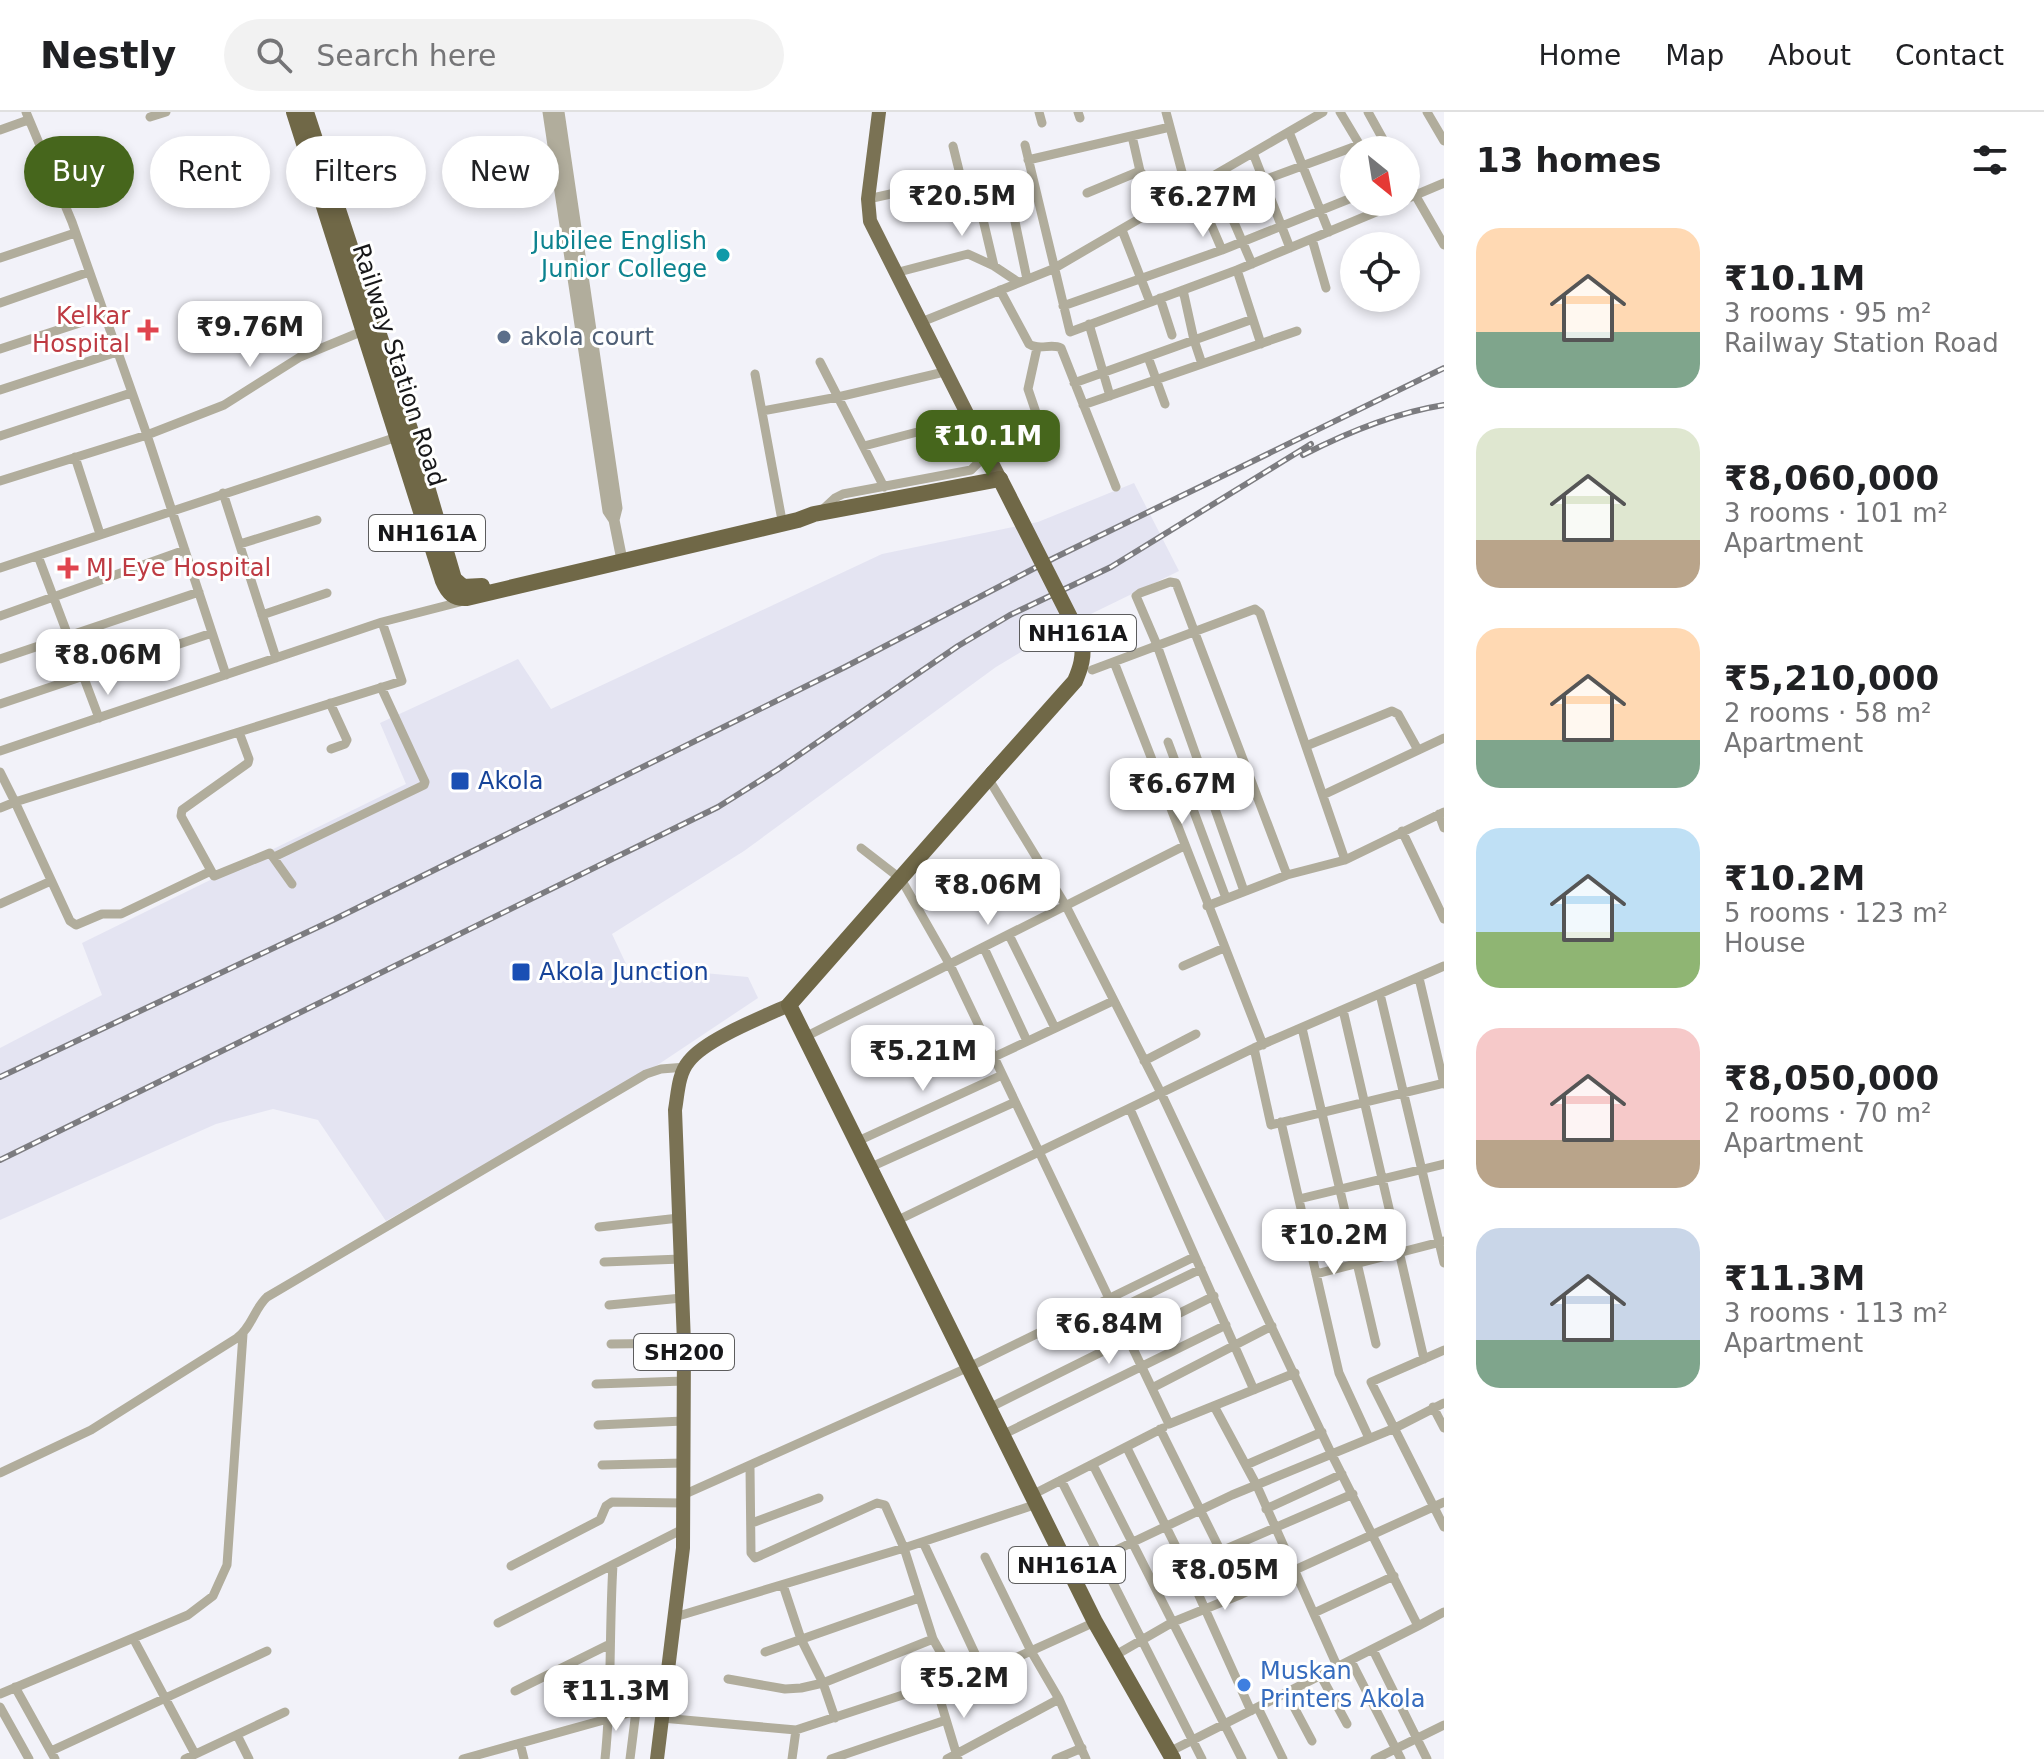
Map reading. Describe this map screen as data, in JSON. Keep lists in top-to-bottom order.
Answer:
{
  "streets": {
    "highway": ["Railway Station Road", "NH161A"],
    "main road": ["SH200"]
  },
  "places": {
    "other": ["Jubilee English Junior College", "akola court", "Muskan Printers Akola"],
    "health": ["Kelkar Hospital", "MJ Eye Hospital"],
    "transit": ["Akola", "Akola Junction"]
  },
  "north": "bottom right",
  "page": {
    "header": "Nestly",
    "search": "Search here",
    "nav": [
      "Home",
      "Map",
      "About",
      "Contact"
    ],
    "heading": "13 homes",
    "chip": [
      "Buy",
      "Rent",
      "Filters",
      "New"
    ],
    "price": [
      "₹20.5M",
      "₹6.27M",
      "₹9.76M",
      "₹10.1M",
      "₹8.06M",
      "₹6.67M",
      "₹8.06M",
      "₹5.21M",
      "₹10.2M",
      "₹6.84M",
      "₹8.05M",
      "₹5.2M",
      "₹11.3M"
    ],
    "list": [
      {
        "name": "₹10.1M",
        "note": "3 rooms · 95 m² · Railway Station Road"
      },
      {
        "name": "₹8,060,000",
        "note": "3 rooms · 101 m² · Apartment"
      },
      {
        "name": "₹5,210,000",
        "note": "2 rooms · 58 m² · Apartment"
      },
      {
        "name": "₹10.2M",
        "note": "5 rooms · 123 m² · House"
      },
      {
        "name": "₹8,050,000",
        "note": "2 rooms · 70 m² · Apartment"
      },
      {
        "name": "₹11.3M",
        "note": "3 rooms · 113 m² · Apartment"
      }
    ]
  }
}
